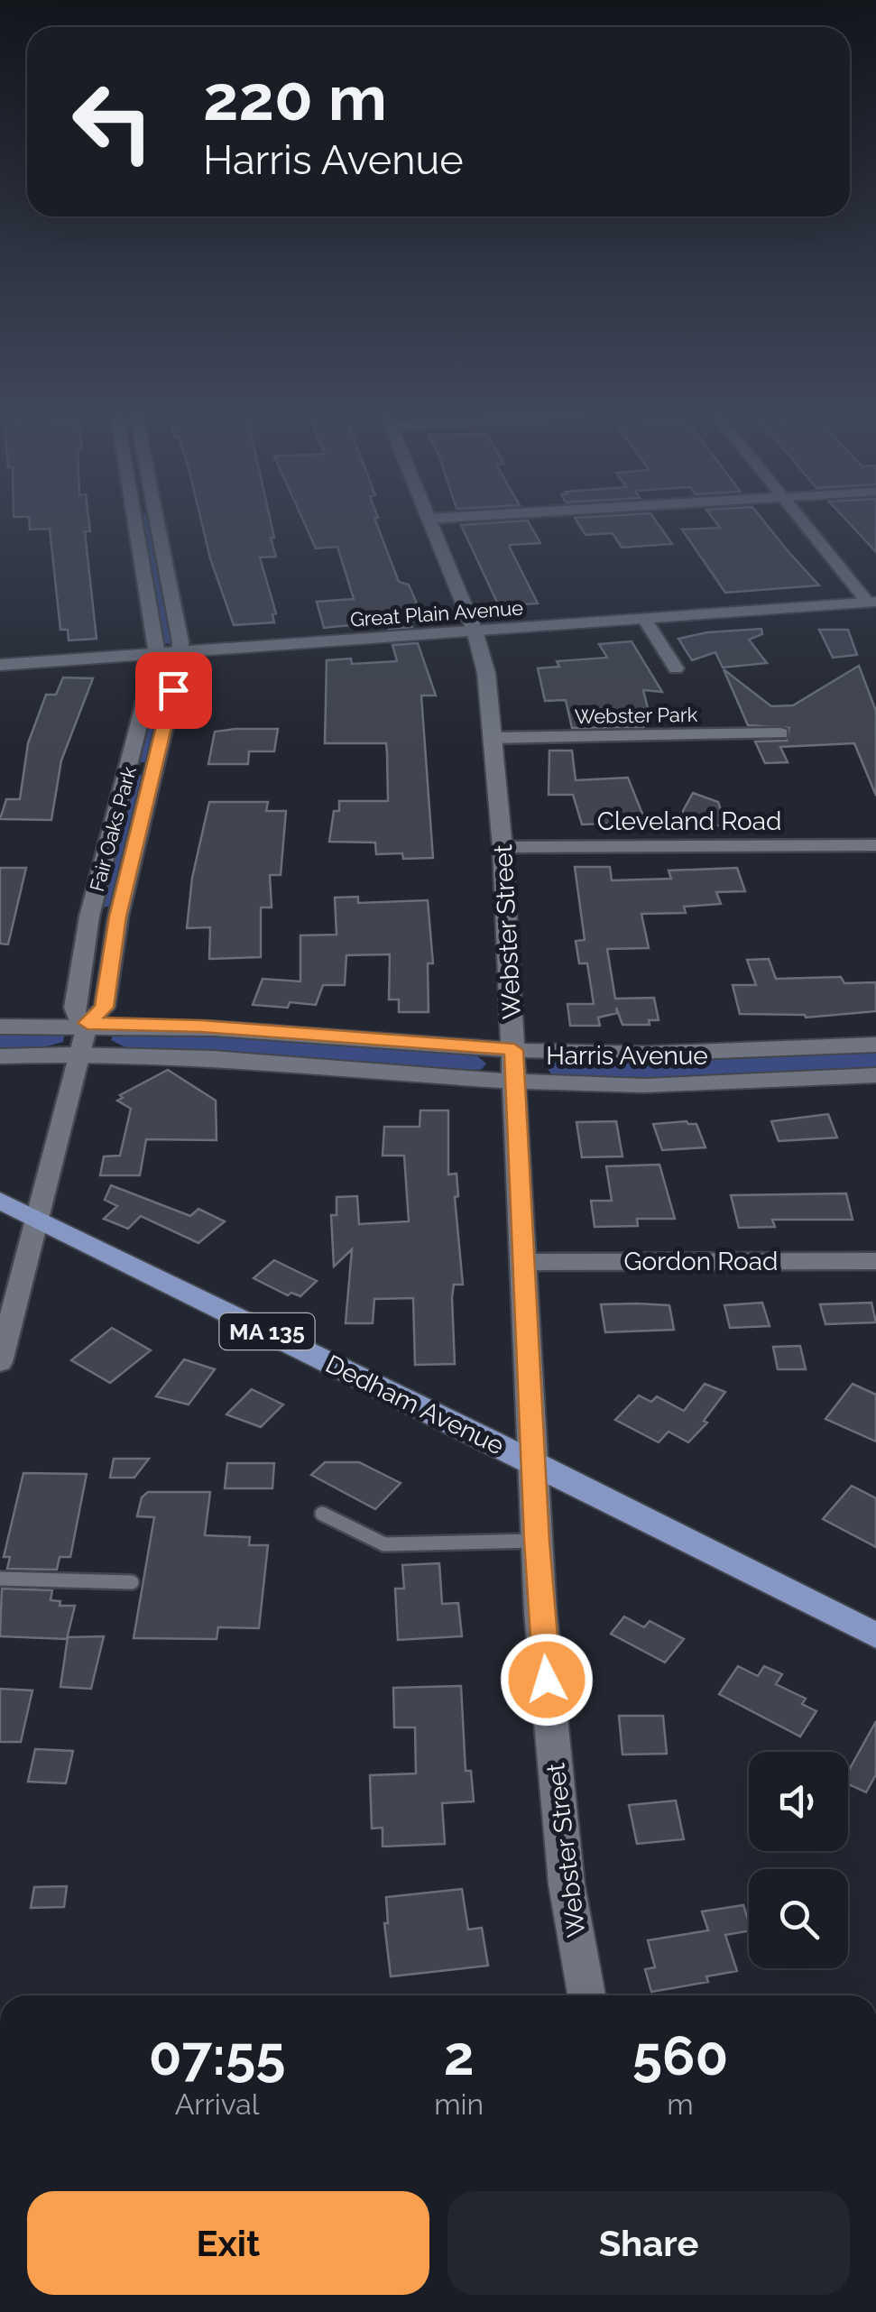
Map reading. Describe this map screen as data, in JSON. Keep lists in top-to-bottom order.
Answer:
{
  "streets": {
    "main road": ["MA 135", "Dedham Avenue"],
    "street": [
      "Great Plain Avenue",
      "Webster Park",
      "Cleveland Road",
      "Fair Oaks Park",
      "Webster Street",
      "Harris Avenue",
      "Gordon Road"
    ]
  },
  "crossings": [
    ["Great Plain Avenue", "Fair Oaks Park"],
    ["Great Plain Avenue", "Webster Street"],
    ["Webster Park", "Webster Street"],
    ["Cleveland Road", "Webster Street"],
    ["Fair Oaks Park", "Harris Avenue"],
    ["Fair Oaks Park", "Dedham Avenue"],
    ["Webster Street", "Harris Avenue"],
    ["Webster Street", "Gordon Road"],
    ["Webster Street", "Dedham Avenue"]
  ],
  "page": {
    "turn": ["220 m", "Harris Avenue"],
    "eta": [
      "07:55",
      "Arrival",
      "2",
      "min",
      "560",
      "m"
    ],
    "buttons": ["Exit", "Share"]
  }
}
